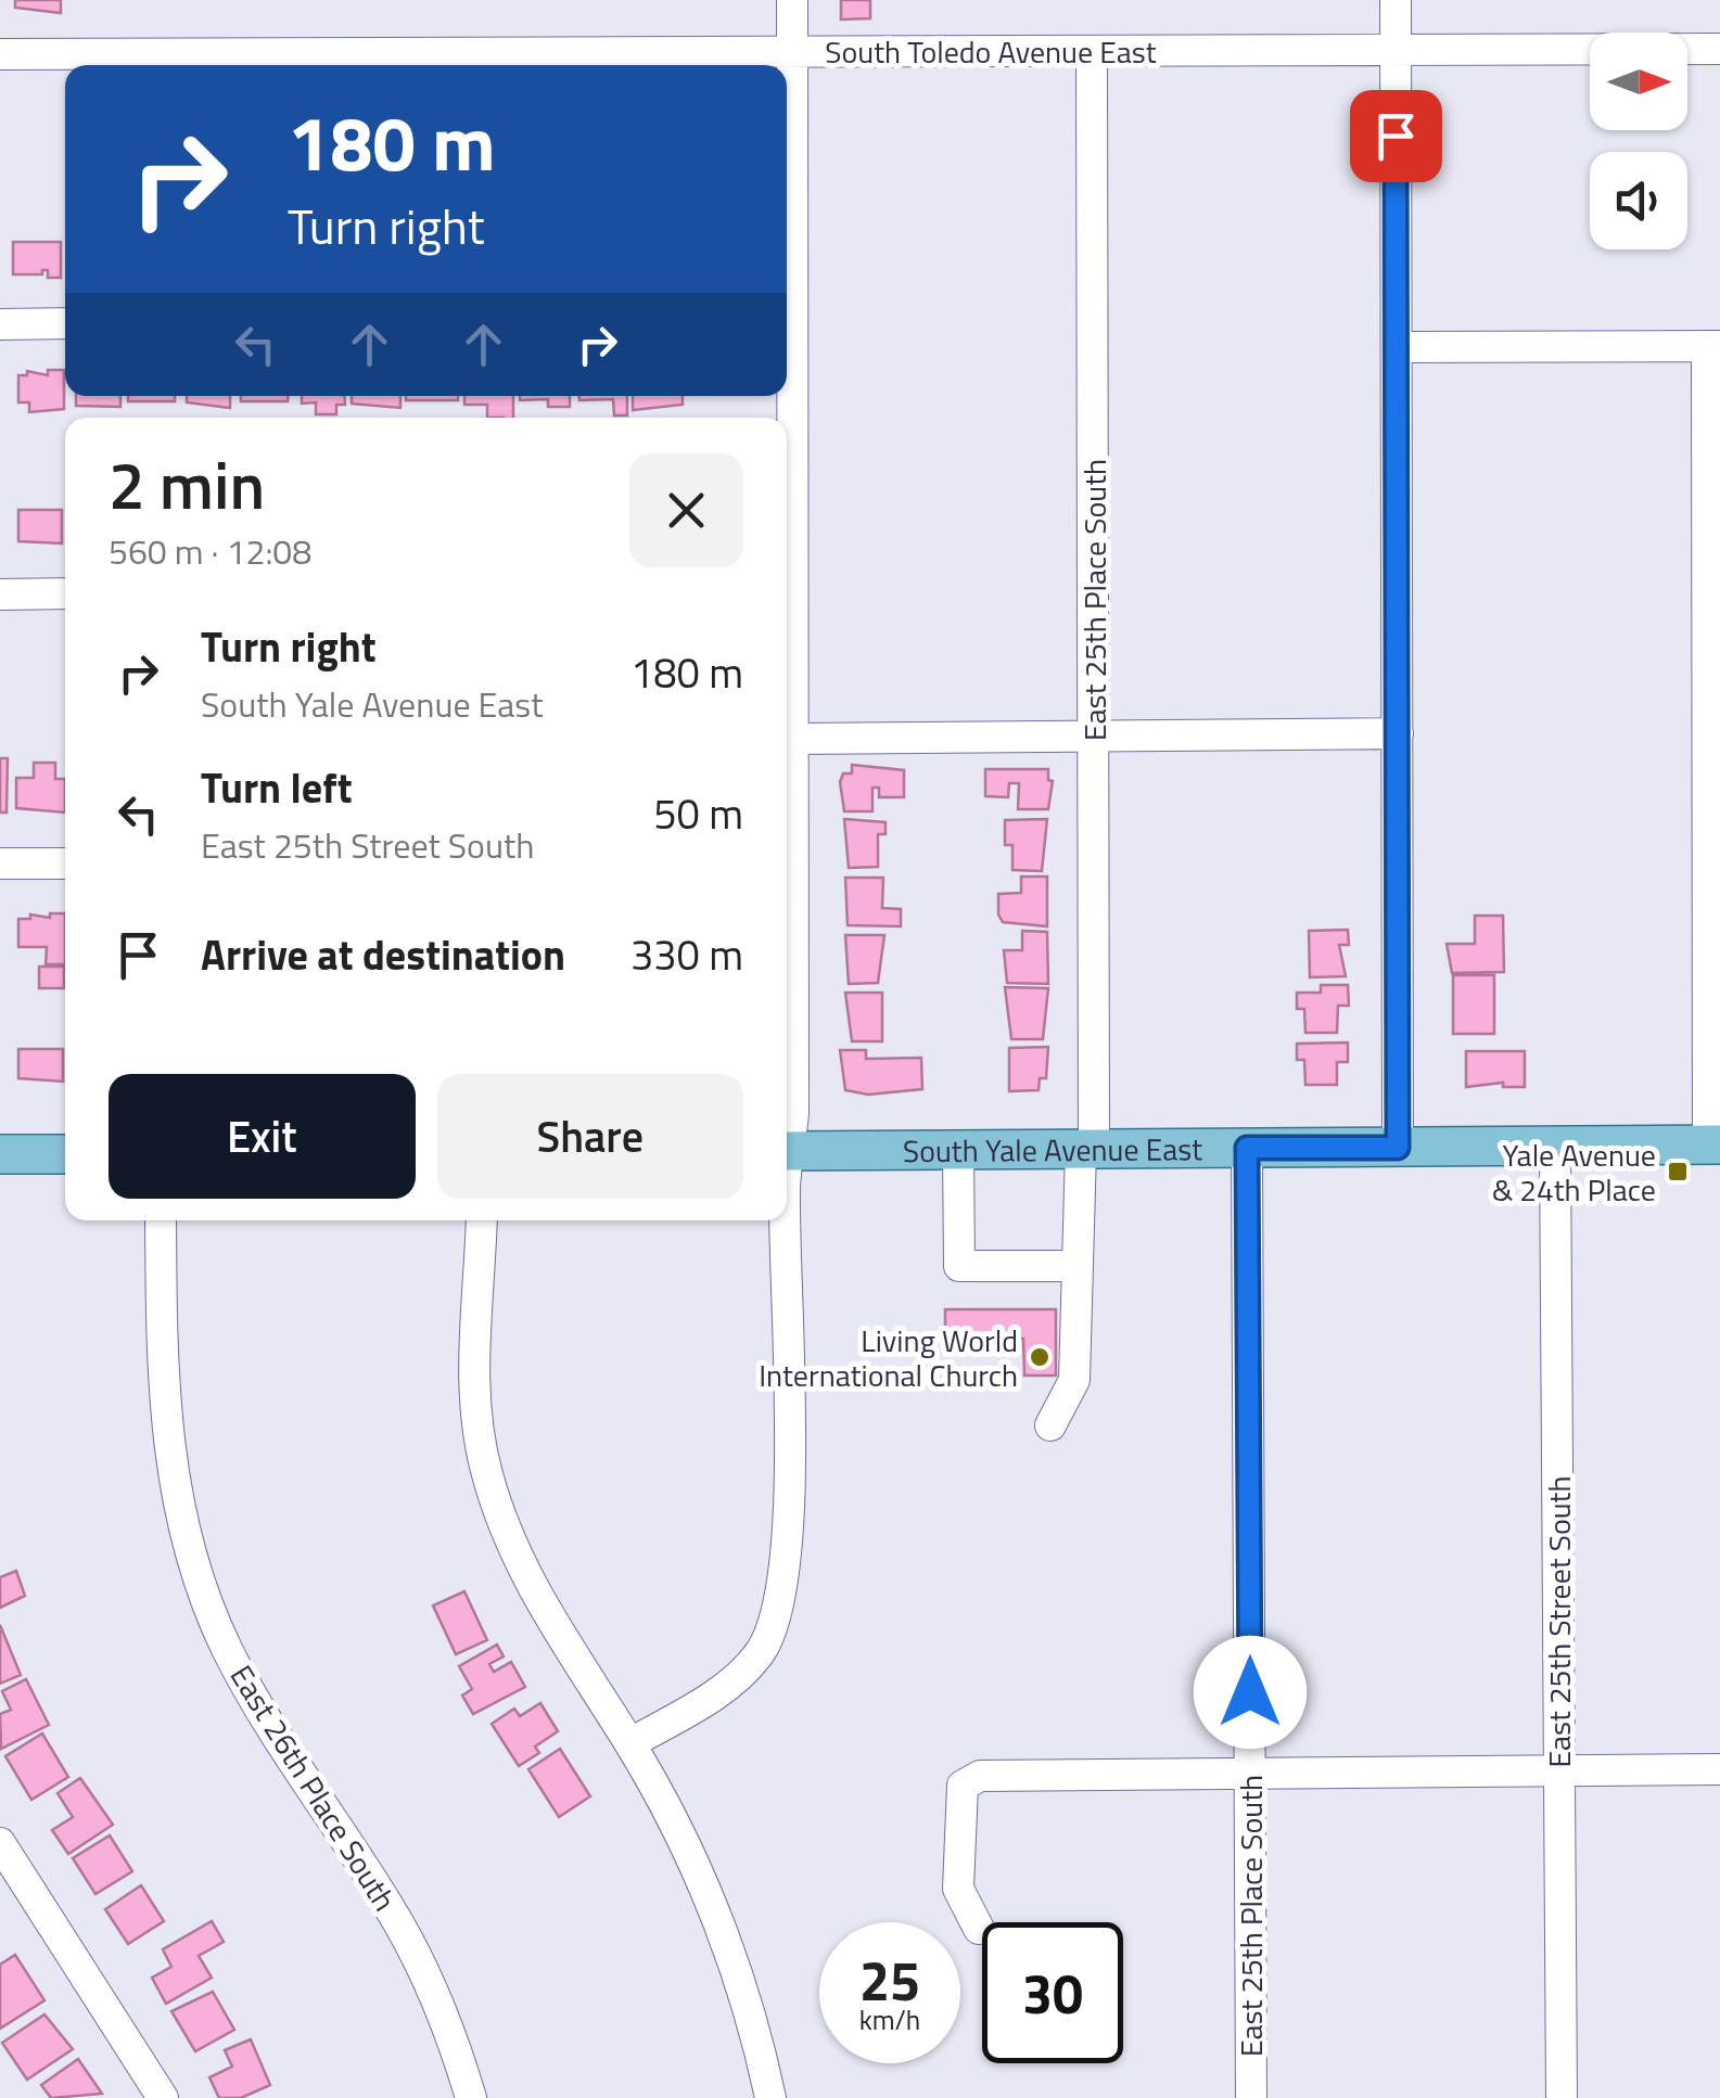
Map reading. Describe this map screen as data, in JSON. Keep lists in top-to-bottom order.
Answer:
{
  "streets": {
    "main road": ["South Yale Avenue East"],
    "street": [
      "South Toledo Avenue East",
      "East 25th Place South",
      "East 25th Street South",
      "East 26th Place South"
    ]
  },
  "crossings": [
    ["South Toledo Avenue East", "East 25th Place South"],
    ["East 25th Place South", "South Yale Avenue East"],
    ["South Yale Avenue East", "East 25th Street South"]
  ],
  "places": {
    "transit": ["Yale Avenue & 24th Place"],
    "other": ["Living World International Church"]
  },
  "north": "right",
  "page": {
    "turn": ["180 m", "Turn right"],
    "heading": ["2 min", "560 m · 12:08"],
    "list": [
      {
        "name": "Turn right",
        "note": "South Yale Avenue East",
        "value": "180 m"
      },
      {
        "name": "Turn left",
        "note": "East 25th Street South",
        "value": "50 m"
      },
      {
        "name": "Arrive at destination",
        "value": "330 m"
      }
    ],
    "buttons": ["Exit", "Share"],
    "speed": "25 km/h",
    "limit": "30"
  }
}
